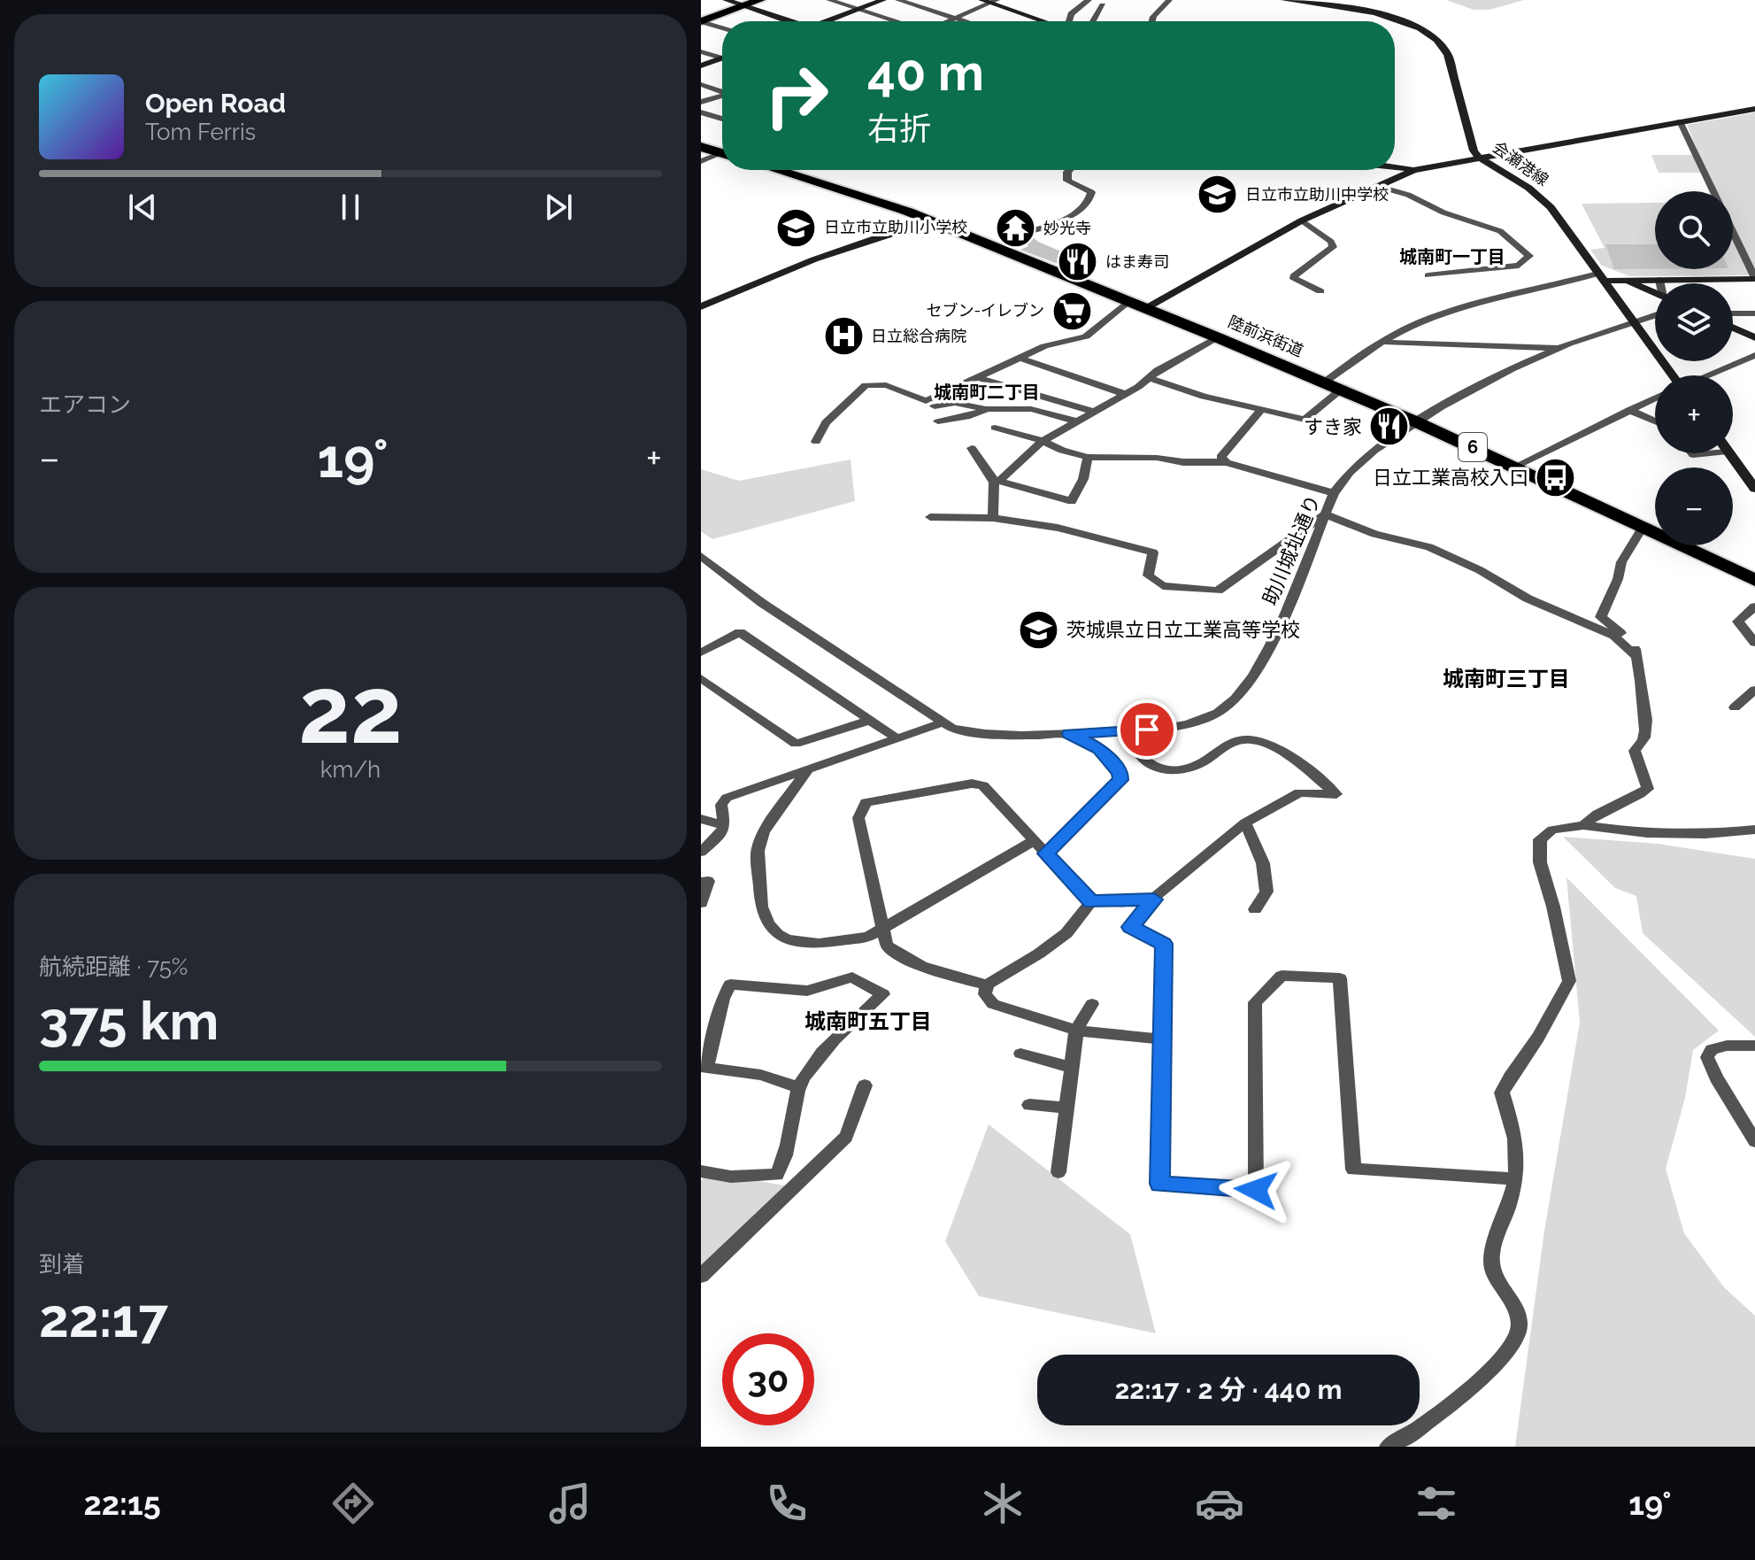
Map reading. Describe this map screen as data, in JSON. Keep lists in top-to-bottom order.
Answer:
{
  "streets": {
    "highway": ["陸前浜街道", "6"],
    "street": ["会瀬港線", "助川城址通り"]
  },
  "crossings": [
    ["会瀬港線", "助川城址通り"],
    ["陸前浜街道", "助川城址通り"]
  ],
  "districts": [
    "城南町一丁目",
    "城南町二丁目",
    "城南町三丁目",
    "城南町五丁目"
  ],
  "places": {
    "school or university": ["日立市立助川中学校", "日立市立助川小学校", "茨城県立日立工業高等学校"],
    "temple": ["妙光寺"],
    "restaurant": ["はま寿司", "すき家"],
    "supermarket": ["セブン-イレブン"],
    "hospital": ["日立総合病院"],
    "bus stop": ["日立工業高校入口"]
  },
  "page": {
    "turn": ["40 m", "右折"],
    "song": ["Open Road", "Tom Ferris"],
    "map_buttons": ["+", "−"],
    "tile": [
      "エアコン",
      ["22", "km/h"],
      ["航続距離 · 75%", "375 km"],
      ["到着", "22:17"]
    ],
    "heat": ["−", "19°", "+"],
    "limit": "30",
    "trip": "22:17 · 2 分 · 440 m",
    "tabs": ["22:15", "19°"]
  }
}
